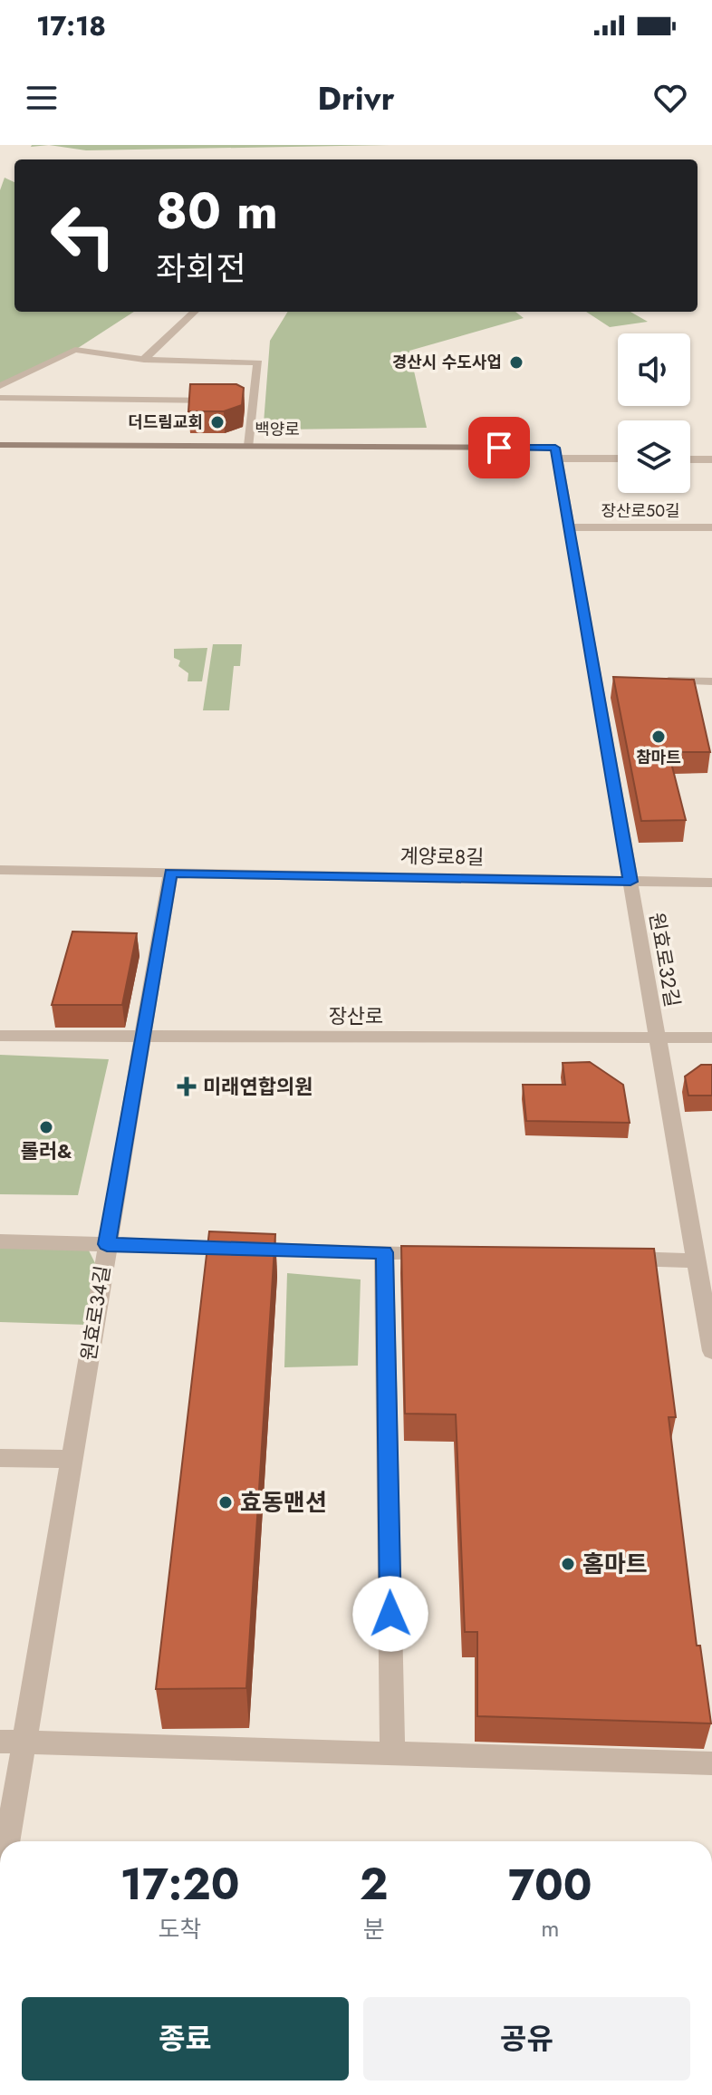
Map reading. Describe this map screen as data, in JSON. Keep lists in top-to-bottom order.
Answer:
{
  "streets": {
    "street": [
      "백양로",
      "장산로50길",
      "계양로8길",
      "원효로32길",
      "장산로",
      "원효로34길"
    ]
  },
  "crossings": [
    ["백양로", "원효로32길"],
    ["장산로50길", "원효로32길"],
    ["계양로8길", "원효로32길"],
    ["원효로32길", "장산로"],
    ["장산로", "원효로34길"]
  ],
  "places": {
    "other": [
      "경산시 수도사업",
      "더드림교회",
      "참마트",
      "롤러&",
      "효동맨션",
      "홈마트"
    ],
    "health": ["미래연합의원"]
  },
  "page": {
    "status": "17:18",
    "header": "Drivr",
    "turn": ["80 m", "좌회전"],
    "eta": [
      "17:20",
      "도착",
      "2",
      "분",
      "700",
      "m"
    ],
    "buttons": ["종료", "공유"]
  }
}
